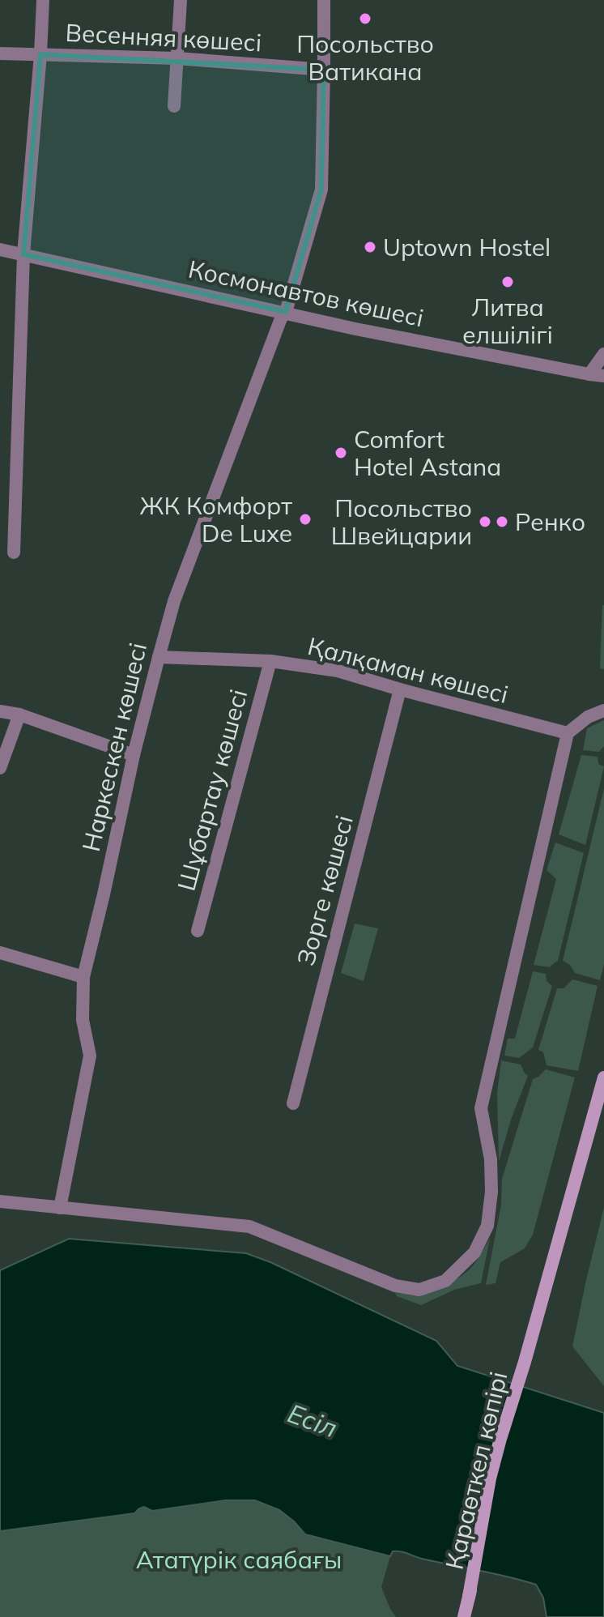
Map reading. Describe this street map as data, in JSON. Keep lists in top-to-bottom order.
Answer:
{
  "streets": {
    "main road": ["Қараөткел көпірі"],
    "street": [
      "Весенняя көшесі",
      "Космонавтов көшесі",
      "Қалқаман көшесі",
      "Наркескен көшесі",
      "Шұбартау көшесі",
      "Зорге көшесі"
    ]
  },
  "crossings": [
    ["Весенняя көшесі", "Наркескен көшесі"],
    ["Космонавтов көшесі", "Наркескен көшесі"],
    ["Қалқаман көшесі", "Наркескен көшесі"],
    ["Қалқаман көшесі", "Шұбартау көшесі"],
    ["Қалқаман көшесі", "Зорге көшесі"]
  ],
  "water": ["Есіл"],
  "parks": ["Ататүрік саябағы"],
  "places": [
    "Посольство Ватикана",
    "Uptown Hostel",
    "Литва елшілігі",
    "Comfort Hotel Astana",
    "ЖК Комфорт De Luxe",
    "Посольство Швейцарии",
    "Ренко"
  ]
}
